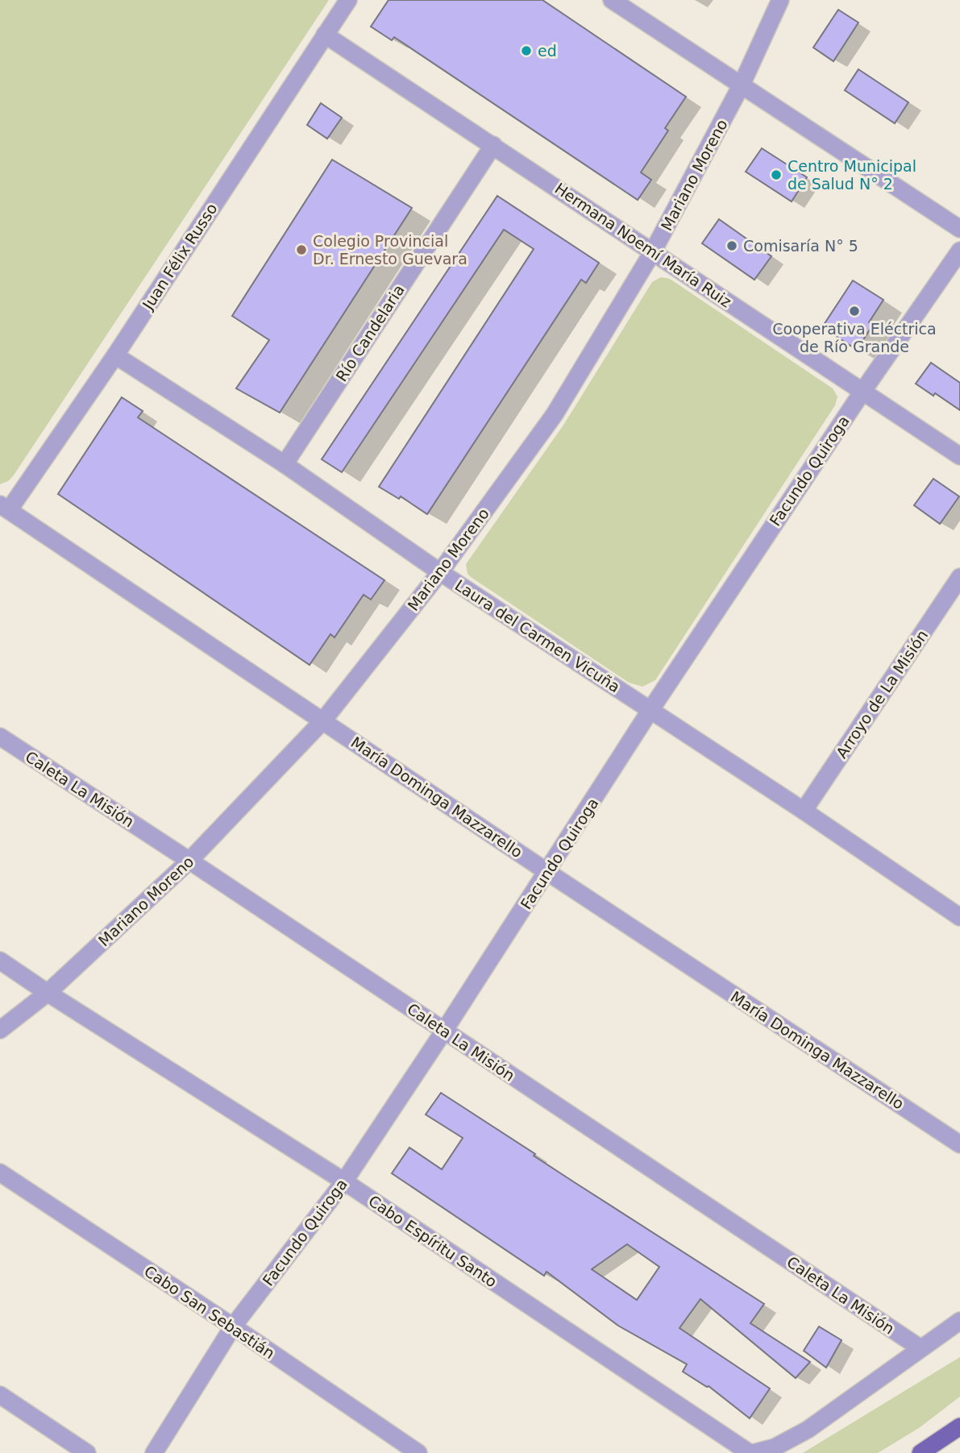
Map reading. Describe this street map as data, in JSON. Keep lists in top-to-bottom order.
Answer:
{
  "streets": {
    "street": [
      "Mariano Moreno",
      "Hermana Noemí María Ruiz",
      "Juan Félix Russo",
      "Río Candelaria",
      "Facundo Quiroga",
      "Laura del Carmen Vicuña",
      "Arroyo de La Misión",
      "Caleta La Misión",
      "María Dominga Mazzarello",
      "Cabo Espíritu Santo",
      "Cabo San Sebastián"
    ]
  },
  "crossings": [
    ["Mariano Moreno", "Hermana Noemí María Ruiz"],
    ["Mariano Moreno", "Laura del Carmen Vicuña"],
    ["Mariano Moreno", "Caleta La Misión"],
    ["Mariano Moreno", "María Dominga Mazzarello"],
    ["Mariano Moreno", "Cabo Espíritu Santo"],
    ["Hermana Noemí María Ruiz", "Juan Félix Russo"],
    ["Hermana Noemí María Ruiz", "Río Candelaria"],
    ["Hermana Noemí María Ruiz", "Facundo Quiroga"],
    ["Juan Félix Russo", "Laura del Carmen Vicuña"],
    ["Juan Félix Russo", "María Dominga Mazzarello"],
    ["Río Candelaria", "Laura del Carmen Vicuña"],
    ["Facundo Quiroga", "Laura del Carmen Vicuña"],
    ["Facundo Quiroga", "Caleta La Misión"],
    ["Facundo Quiroga", "María Dominga Mazzarello"],
    ["Facundo Quiroga", "Cabo Espíritu Santo"],
    ["Facundo Quiroga", "Cabo San Sebastián"],
    ["Laura del Carmen Vicuña", "Arroyo de La Misión"]
  ],
  "places": [
    "ed",
    "Centro Municipal de Salud N° 2",
    "Comisaría N° 5",
    "Colegio Provincial Dr. Ernesto Guevara",
    "Cooperativa Eléctrica de Río Grande"
  ]
}
